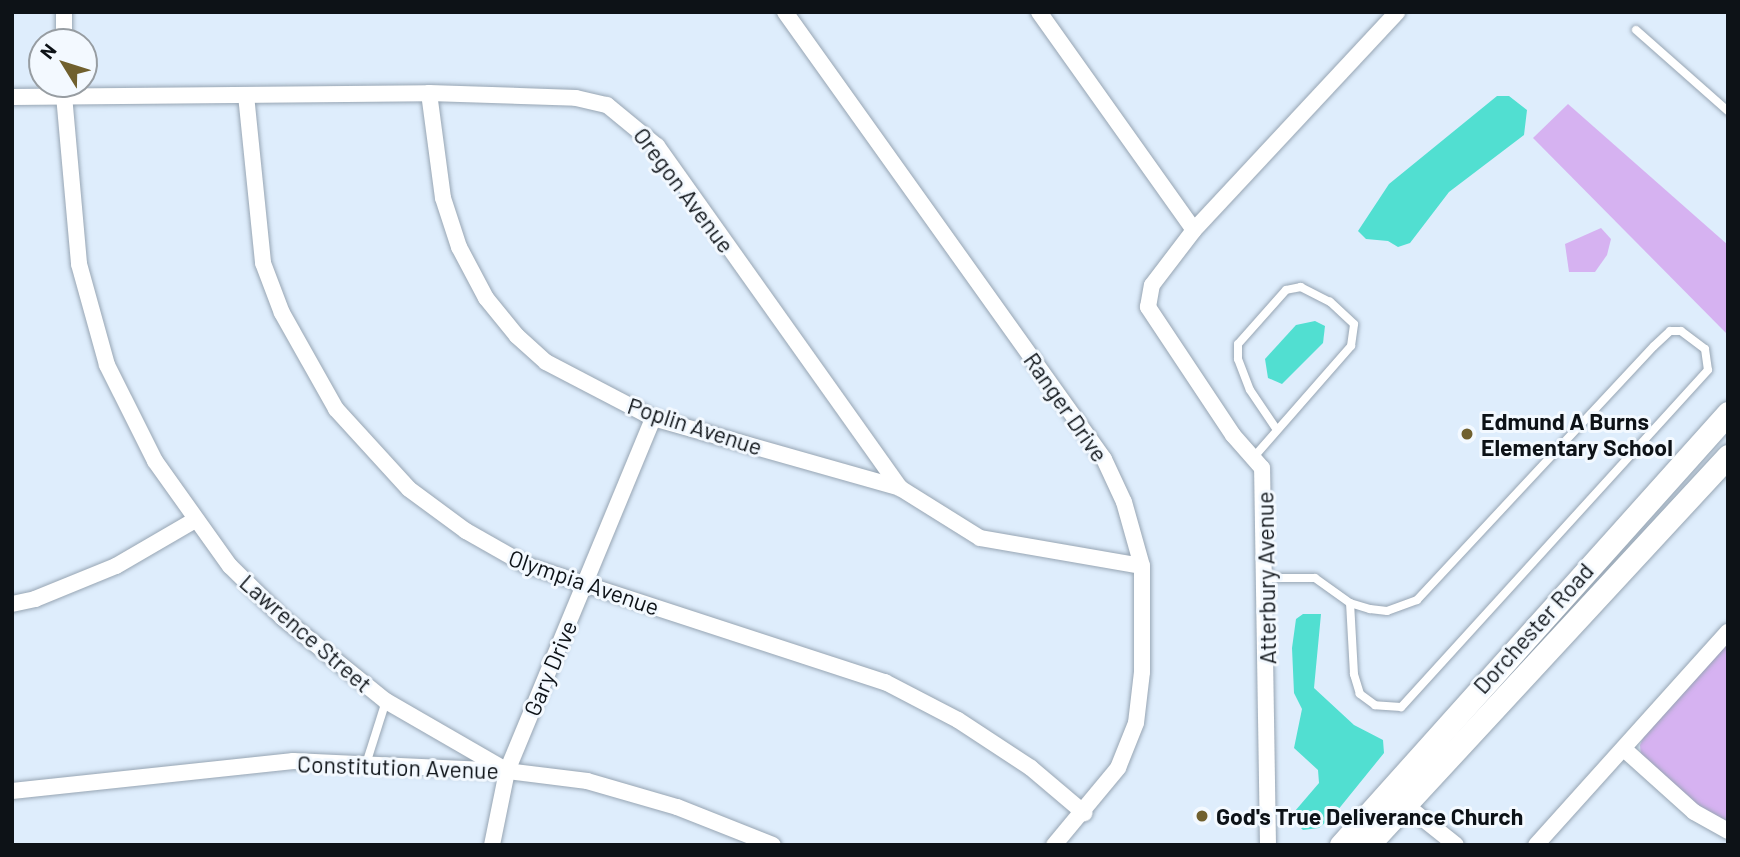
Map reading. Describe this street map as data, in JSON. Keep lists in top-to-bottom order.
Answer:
{
  "streets": {
    "main road": ["Dorchester Road"],
    "street": [
      "Oregon Avenue",
      "Ranger Drive",
      "Poplin Avenue",
      "Atterbury Avenue",
      "Olympia Avenue",
      "Lawrence Street",
      "Gary Drive",
      "Constitution Avenue"
    ]
  },
  "crossings": [
    ["Oregon Avenue", "Ranger Drive"],
    ["Oregon Avenue", "Poplin Avenue"],
    ["Oregon Avenue", "Olympia Avenue"],
    ["Ranger Drive", "Olympia Avenue"],
    ["Poplin Avenue", "Gary Drive"],
    ["Olympia Avenue", "Gary Drive"],
    ["Lawrence Street", "Gary Drive"],
    ["Lawrence Street", "Constitution Avenue"],
    ["Gary Drive", "Constitution Avenue"]
  ],
  "places": ["Edmund A Burns Elementary School", "God's True Deliverance Church"],
  "north": "top left"
}
